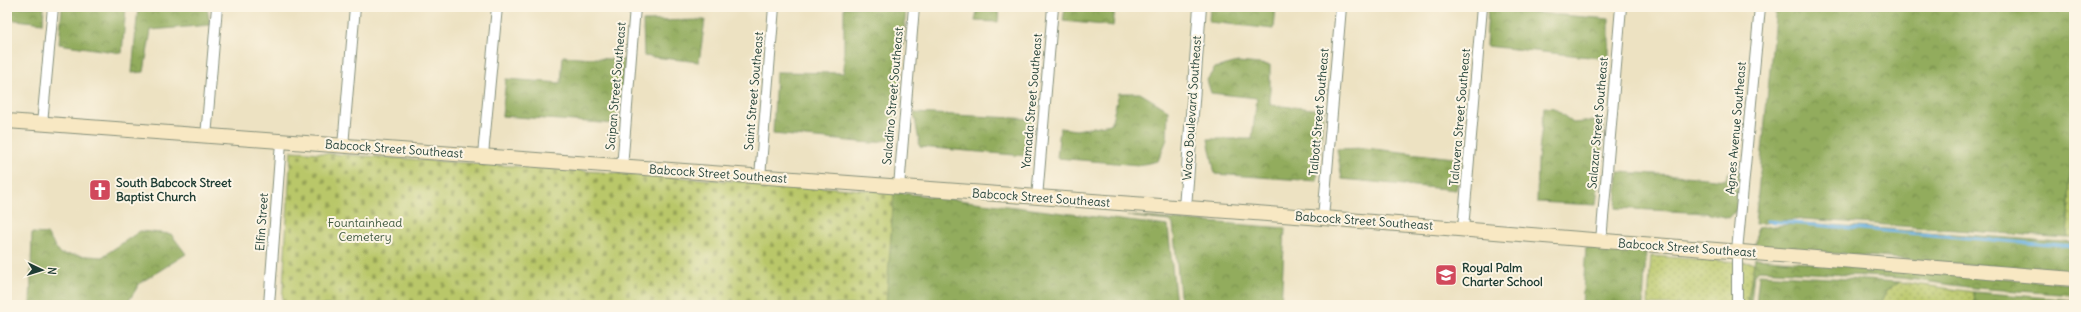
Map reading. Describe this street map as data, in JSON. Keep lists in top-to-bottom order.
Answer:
{
  "streets": {
    "main road": ["Babcock Street Southeast"],
    "street": [
      "Saipan Street Southeast",
      "Saint Street Southeast",
      "Saladino Street Southeast",
      "Yamada Street Southeast",
      "Waco Boulevard Southeast",
      "Talbott Street Southeast",
      "Talavera Street Southeast",
      "Salazar Street Southeast",
      "Agnes Avenue Southeast",
      "Elfin Street"
    ]
  },
  "crossings": [
    ["Saipan Street Southeast", "Babcock Street Southeast"],
    ["Saint Street Southeast", "Babcock Street Southeast"],
    ["Saladino Street Southeast", "Babcock Street Southeast"],
    ["Yamada Street Southeast", "Babcock Street Southeast"],
    ["Waco Boulevard Southeast", "Babcock Street Southeast"],
    ["Talbott Street Southeast", "Babcock Street Southeast"],
    ["Talavera Street Southeast", "Babcock Street Southeast"],
    ["Salazar Street Southeast", "Babcock Street Southeast"],
    ["Agnes Avenue Southeast", "Babcock Street Southeast"],
    ["Babcock Street Southeast", "Elfin Street"]
  ],
  "parks": ["Fountainhead Cemetery"],
  "places": {
    "church": ["South Babcock Street Baptist Church"],
    "school or university": ["Royal Palm Charter School"]
  },
  "north": "right"
}
